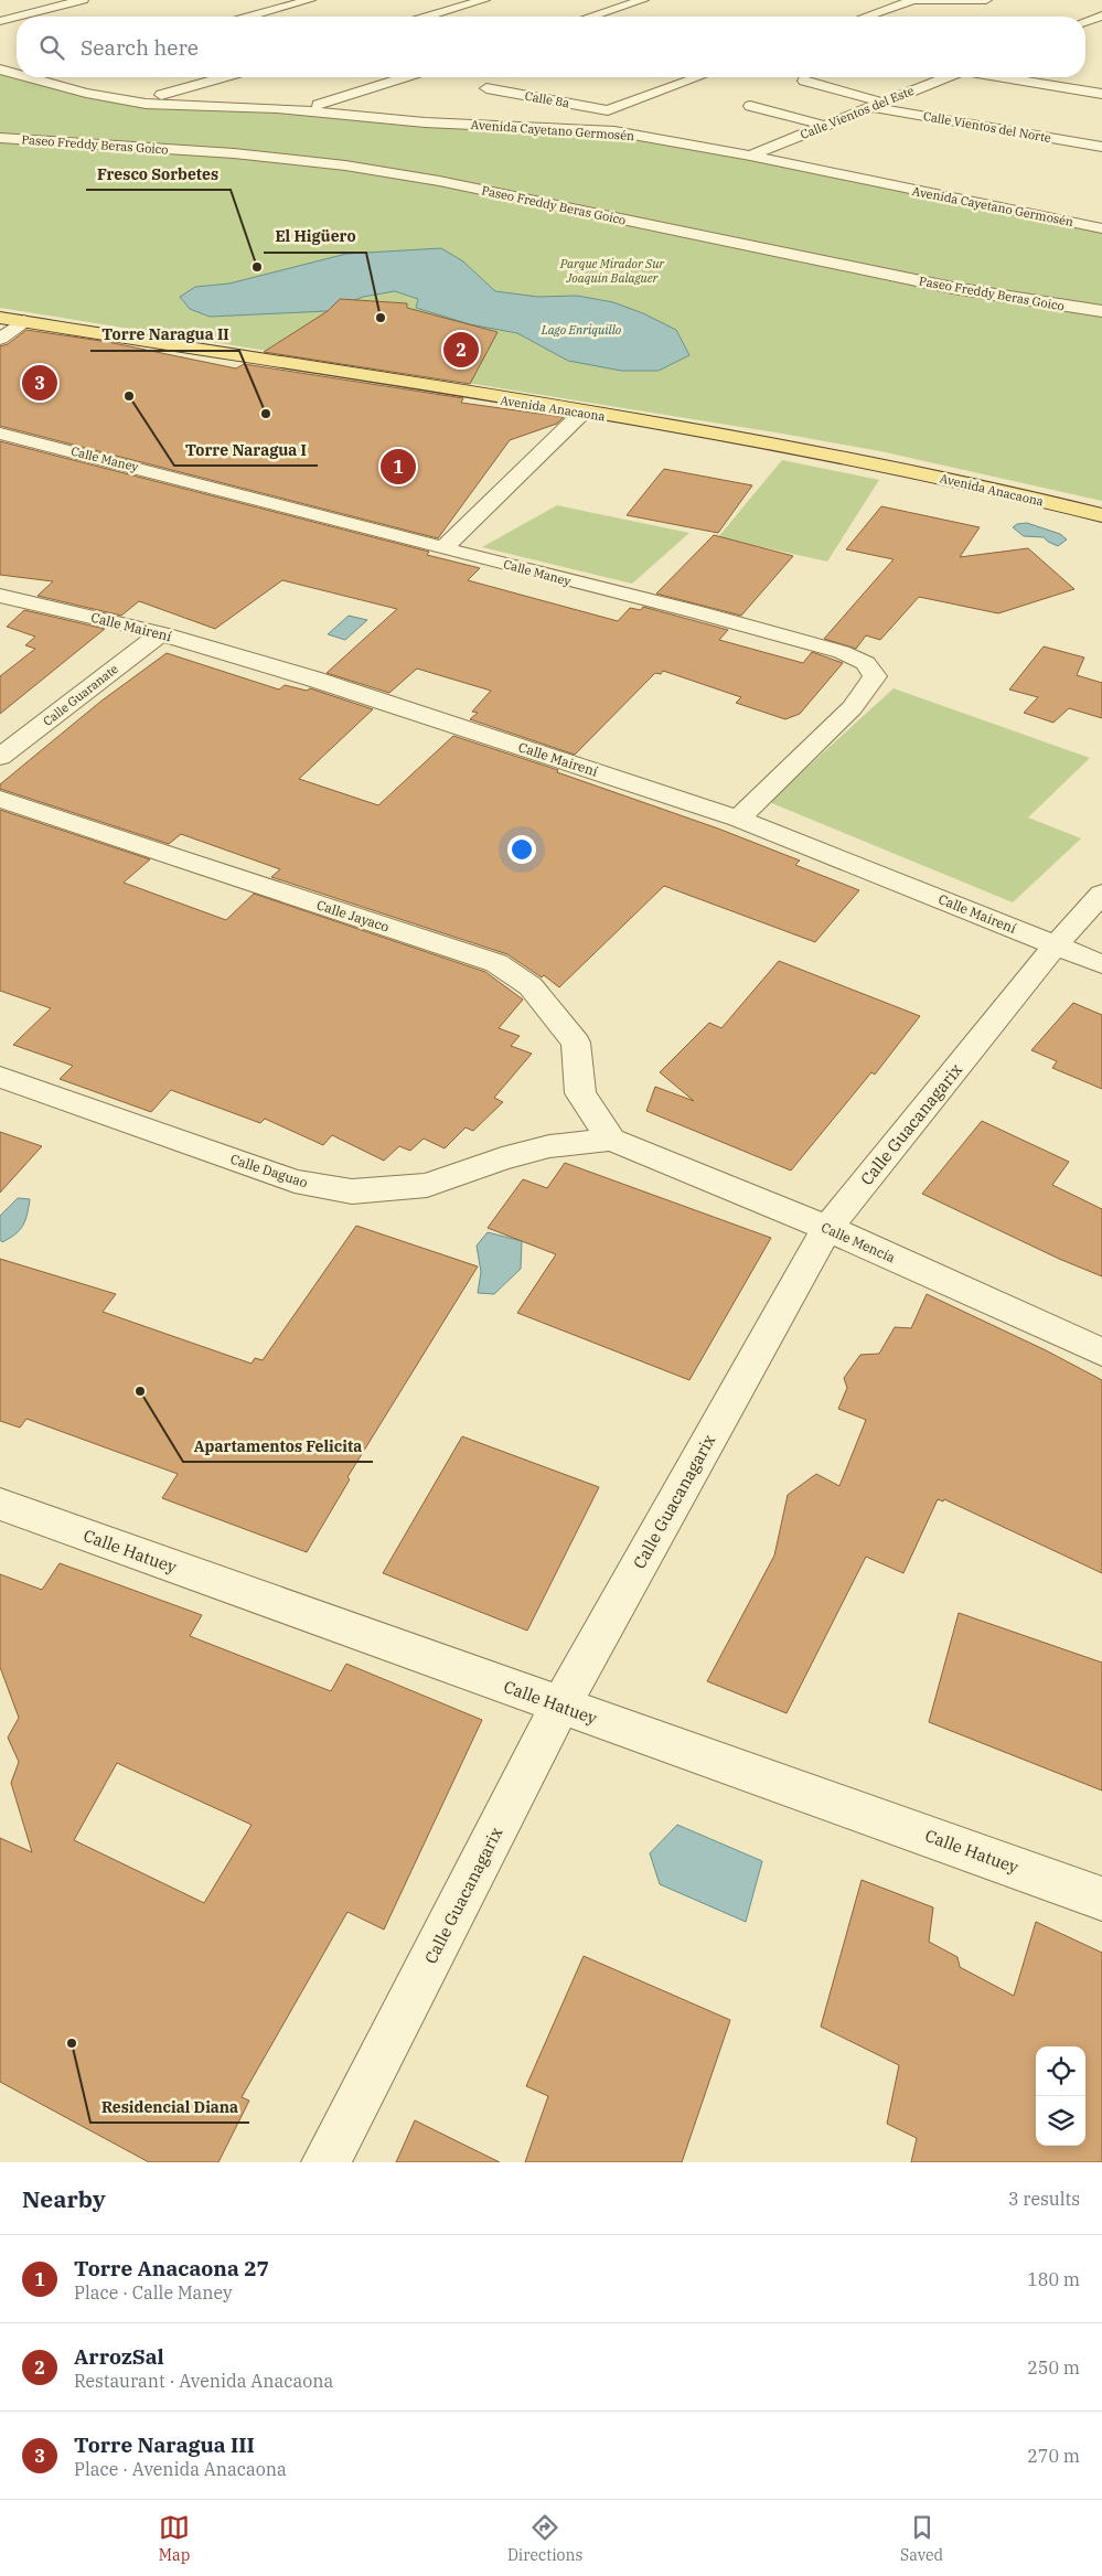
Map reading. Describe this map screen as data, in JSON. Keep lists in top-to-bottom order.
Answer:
{
  "streets": {
    "main road": ["Avenida Anacaona"],
    "street": [
      "Calle 8a",
      "Calle Vientos del Este",
      "Calle Vientos del Norte",
      "Avenida Cayetano Germosén",
      "Paseo Freddy Beras Goico",
      "Calle Maney",
      "Calle Mairení",
      "Calle Guaranate",
      "Calle Jayaco",
      "Calle Guacanagarix",
      "Calle Daguao",
      "Calle Mencía",
      "Calle Hatuey"
    ]
  },
  "crossings": [
    ["Calle Vientos del Este", "Calle Vientos del Norte"],
    ["Calle Vientos del Este", "Avenida Cayetano Germosén"],
    ["Calle Maney", "Calle Mairení"],
    ["Calle Mairení", "Calle Guaranate"],
    ["Calle Mairení", "Calle Guacanagarix"],
    ["Calle Jayaco", "Calle Daguao"],
    ["Calle Jayaco", "Calle Mencía"],
    ["Calle Guacanagarix", "Calle Mencía"],
    ["Calle Guacanagarix", "Calle Hatuey"],
    ["Calle Daguao", "Calle Mencía"]
  ],
  "water": ["Lago Enriquillo"],
  "parks": ["Parque Mirador Sur Joaquín Balaguer"],
  "places": [
    "Fresco Sorbetes",
    "El Higüero",
    "Torre Naragua I",
    "Torre Naragua II",
    "Apartamentos Felicita",
    "Residencial Diana"
  ],
  "page": {
    "search": "Search here",
    "pins": ["2", "3", "1"],
    "heading": ["Nearby", "3 results"],
    "list": [
      {
        "mark": "1",
        "name": "Torre Anacaona 27",
        "note": "Place · Calle Maney",
        "value": "180 m"
      },
      {
        "mark": "2",
        "name": "ArrozSal",
        "note": "Restaurant · Avenida Anacaona",
        "value": "250 m"
      },
      {
        "mark": "3",
        "name": "Torre Naragua III",
        "note": "Place · Avenida Anacaona",
        "value": "270 m"
      }
    ],
    "nav": ["Map", "Directions", "Saved"]
  }
}
